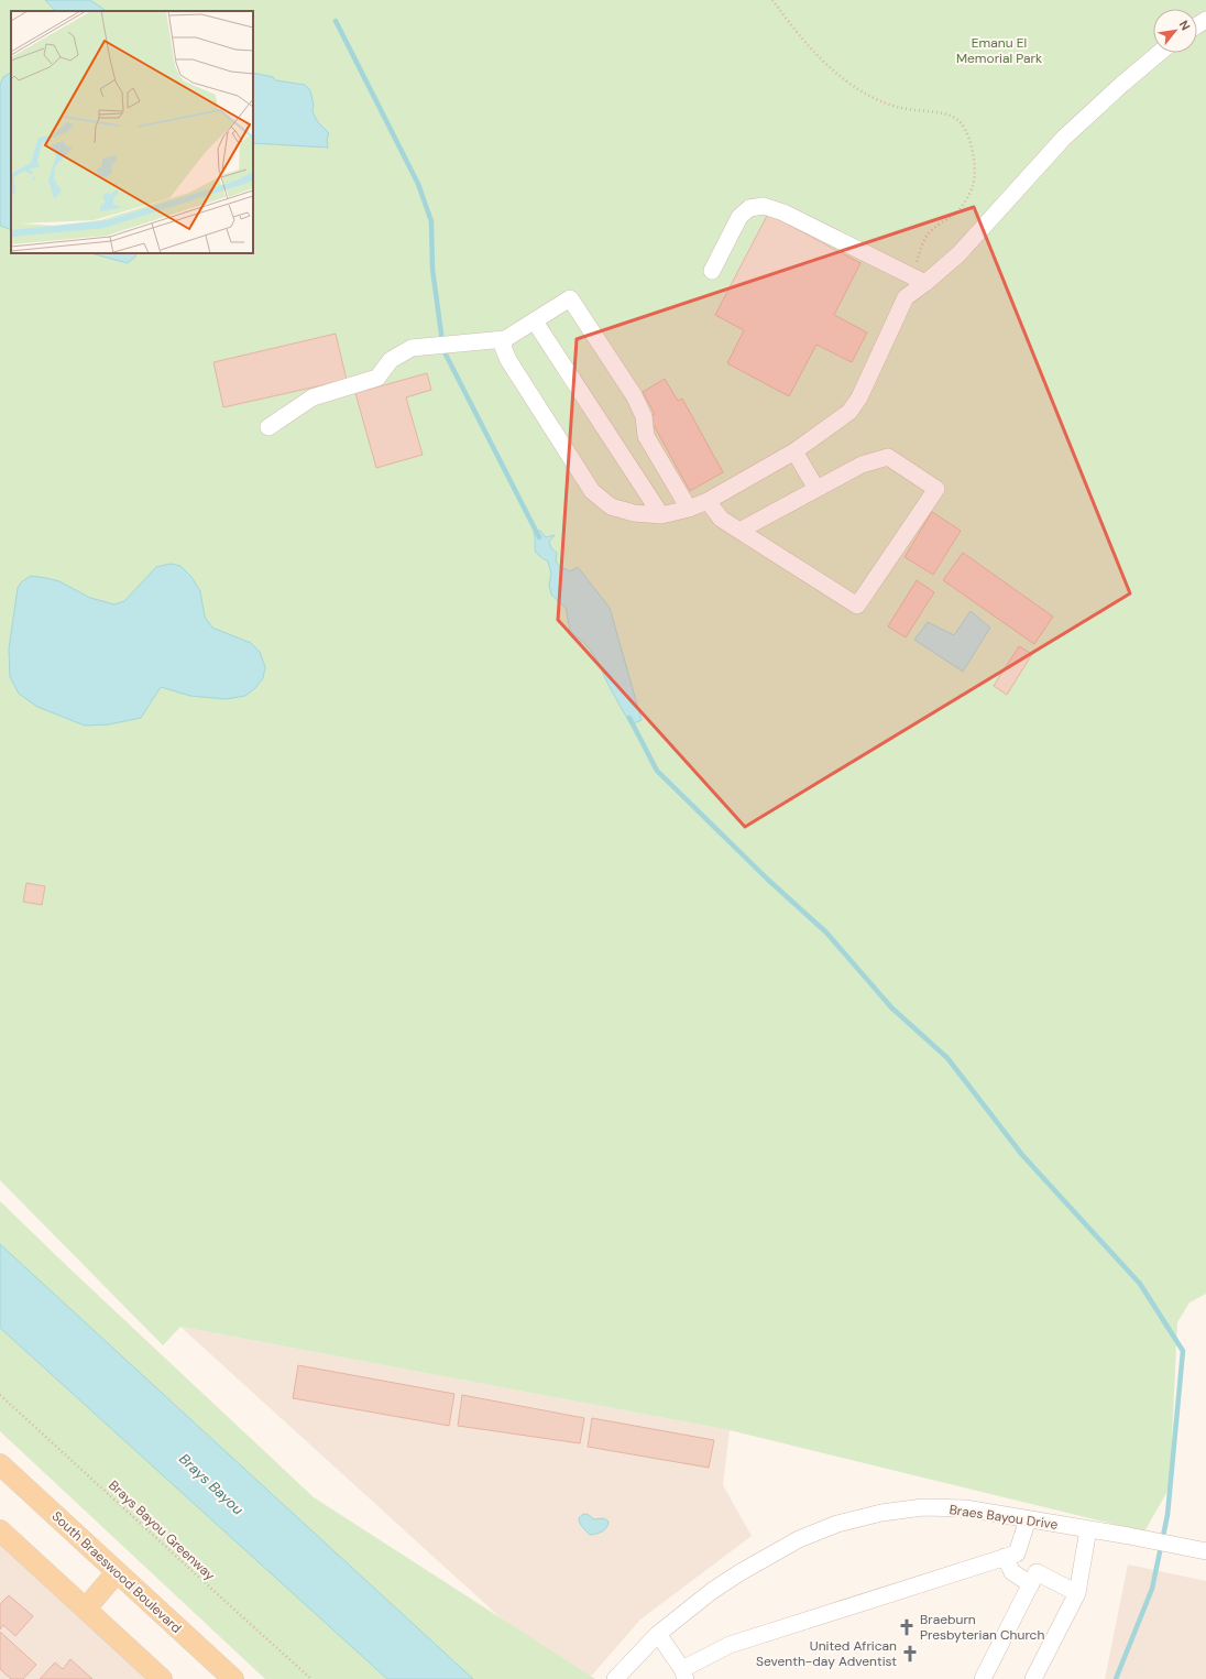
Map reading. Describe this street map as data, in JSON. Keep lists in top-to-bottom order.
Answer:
{
  "streets": {
    "main road": ["South Braeswood Boulevard"],
    "street": ["Braes Bayou Drive"],
    "path": ["Brays Bayou Greenway"]
  },
  "water": ["Brays Bayou"],
  "parks": ["Emanu El Memorial Park"],
  "places": {
    "church": ["Braeburn Presbyterian Church", "United African Seventh-day Adventist"]
  },
  "north": "top right"
}
